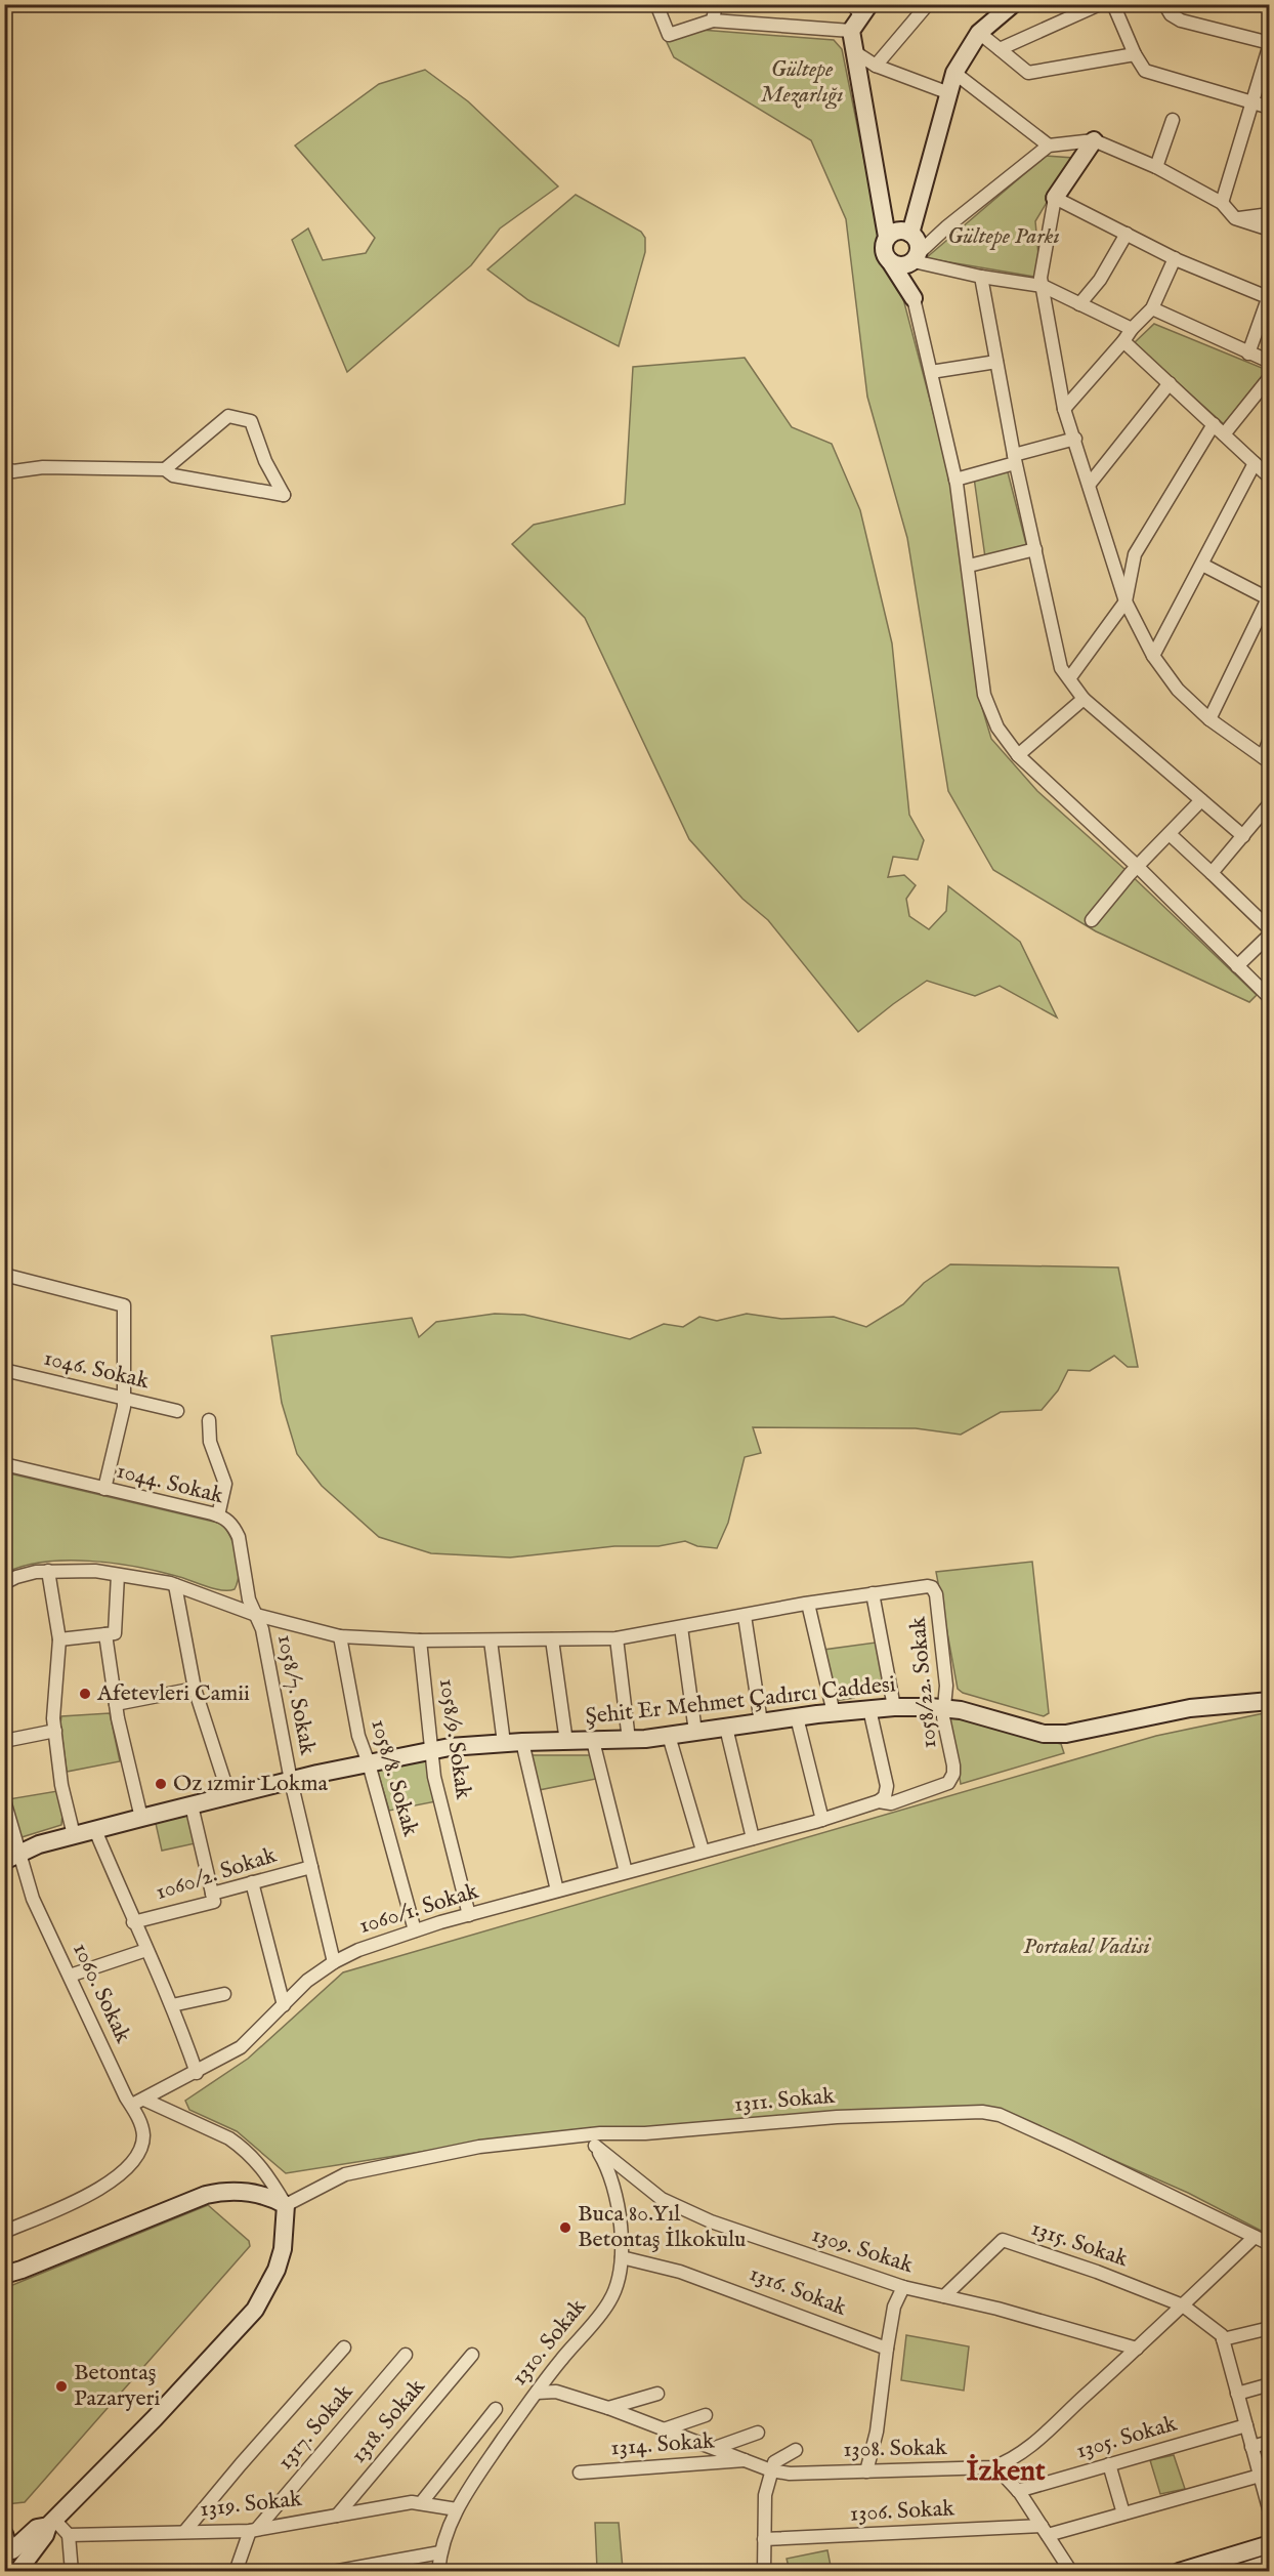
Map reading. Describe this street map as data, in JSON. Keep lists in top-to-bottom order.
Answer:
{
  "streets": {
    "street": [
      "1046. Sokak",
      "1044. Sokak",
      "1058/22. Sokak",
      "1058/7. Sokak",
      "Şehit Er Mehmet Çadırcı Caddesi",
      "1058/9. Sokak",
      "1058/8. Sokak",
      "1060/2. Sokak",
      "1060/1. Sokak",
      "1060. Sokak",
      "1311. Sokak",
      "1315. Sokak",
      "1309. Sokak",
      "1316. Sokak",
      "1310. Sokak",
      "1318. Sokak",
      "1317. Sokak",
      "1305. Sokak",
      "1314. Sokak",
      "1308. Sokak",
      "1319. Sokak",
      "1306. Sokak"
    ]
  },
  "crossings": [
    ["1044. Sokak", "1058/7. Sokak"],
    ["1058/22. Sokak", "Şehit Er Mehmet Çadırcı Caddesi"],
    ["1058/22. Sokak", "1060/1. Sokak"],
    ["1058/7. Sokak", "Şehit Er Mehmet Çadırcı Caddesi"],
    ["1058/7. Sokak", "1060/2. Sokak"],
    ["1058/7. Sokak", "1060/1. Sokak"],
    ["Şehit Er Mehmet Çadırcı Caddesi", "1058/9. Sokak"],
    ["Şehit Er Mehmet Çadırcı Caddesi", "1058/8. Sokak"],
    ["Şehit Er Mehmet Çadırcı Caddesi", "1060. Sokak"],
    ["1058/9. Sokak", "1060/1. Sokak"],
    ["1058/8. Sokak", "1060/1. Sokak"],
    ["1060/1. Sokak", "1060. Sokak"],
    ["1311. Sokak", "1308. Sokak"],
    ["1315. Sokak", "1309. Sokak"],
    ["1315. Sokak", "1308. Sokak"],
    ["1309. Sokak", "1310. Sokak"],
    ["1309. Sokak", "1308. Sokak"],
    ["1316. Sokak", "1310. Sokak"],
    ["1310. Sokak", "1308. Sokak"],
    ["1310. Sokak", "1319. Sokak"],
    ["1318. Sokak", "1319. Sokak"],
    ["1317. Sokak", "1319. Sokak"],
    ["1314. Sokak", "1308. Sokak"]
  ],
  "districts": ["İzkent"],
  "parks": ["Gültepe Mezarlığı", "Gültepe Parkı", "Portakal Vadisi"],
  "places": [
    "Afetevleri Camii",
    "Oz ızmir Lokma",
    "Buca 80.Yıl Betontaş İlkokulu",
    "Betontaş Pazaryeri"
  ]
}
